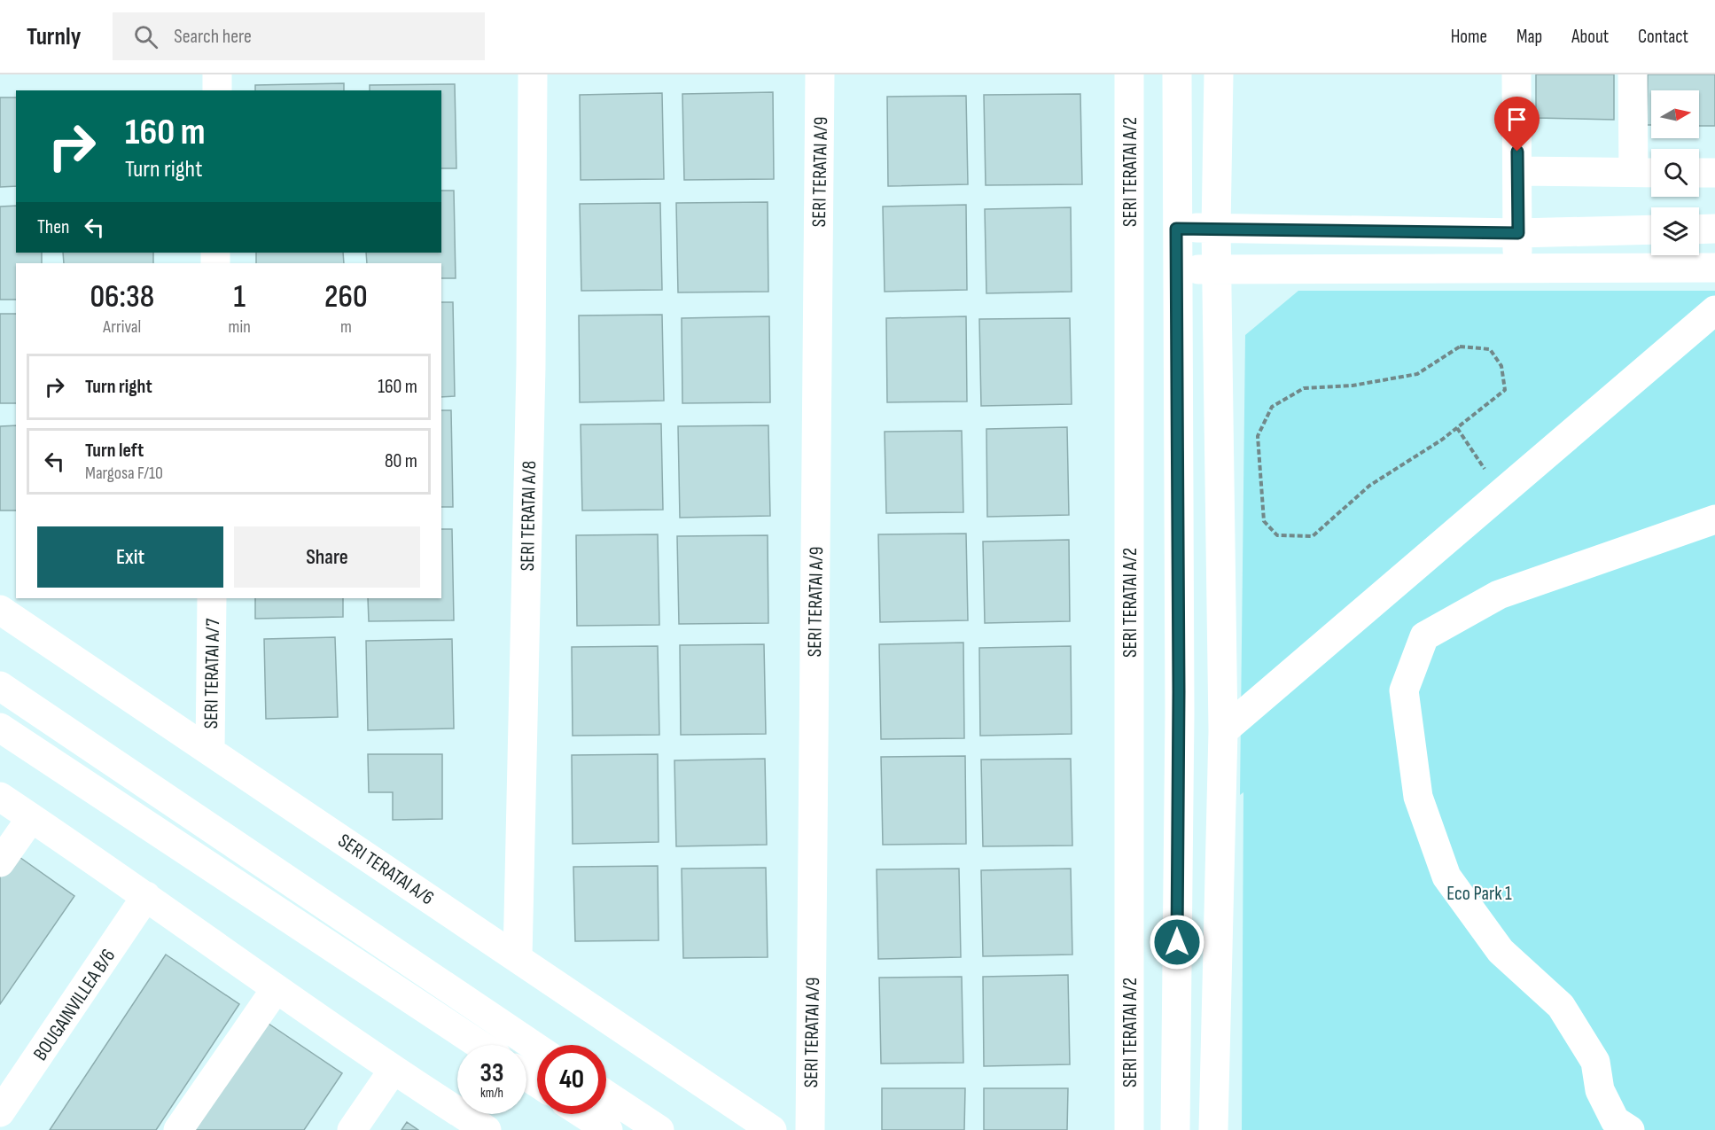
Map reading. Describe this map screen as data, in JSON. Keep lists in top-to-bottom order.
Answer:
{
  "streets": {
    "street": [
      "SERI TERATAI A/9",
      "SERI TERATAI A/2",
      "SERI TERATAI A/8",
      "SERI TERATAI A/7",
      "SERI TERATAI A/6",
      "BOUGAINVILLEA B/6"
    ]
  },
  "crossings": [
    ["SERI TERATAI A/8", "SERI TERATAI A/6"],
    ["SERI TERATAI A/7", "SERI TERATAI A/6"]
  ],
  "parks": ["Eco Park 1"],
  "north": "right",
  "page": {
    "header": "Turnly",
    "search": "Search here",
    "nav": [
      "Home",
      "Map",
      "About",
      "Contact"
    ],
    "turn": ["160 m", "Turn right"],
    "then": "Then",
    "eta": [
      "06:38",
      "Arrival",
      "1",
      "min",
      "260",
      "m"
    ],
    "list": [
      {
        "name": "Turn right",
        "value": "160 m"
      },
      {
        "name": "Turn left",
        "note": "Margosa F/10",
        "value": "80 m"
      }
    ],
    "buttons": ["Exit", "Share"],
    "speed": "33 km/h",
    "limit": "40"
  }
}
